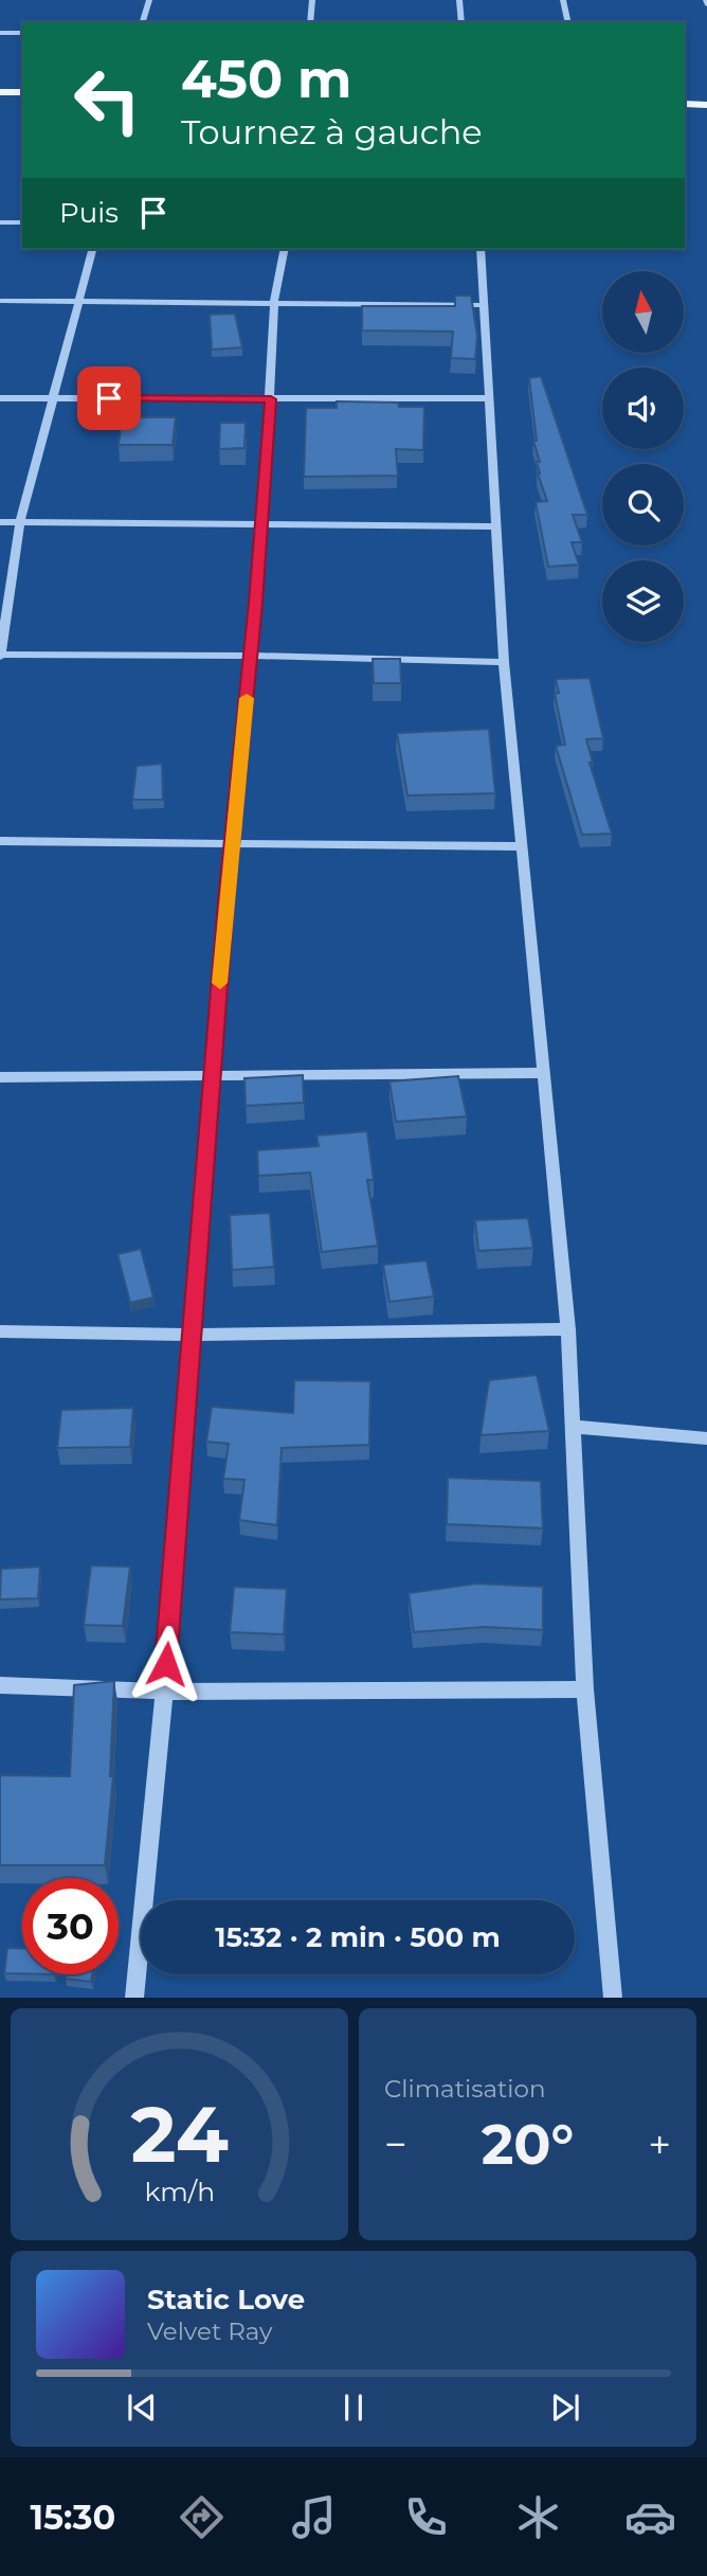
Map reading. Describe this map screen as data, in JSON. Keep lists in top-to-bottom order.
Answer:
{
  "north": "top",
  "page": {
    "turn": ["450 m", "Tournez à gauche"],
    "then": "Puis",
    "limit": "30",
    "trip": "15:32 · 2 min · 500 m",
    "tile": "Climatisation",
    "heat": ["−", "20°", "+"],
    "song": ["Static Love", "Velvet Ray"],
    "tabs": "15:30",
    "gauge": ["24", "km/h"]
  }
}
